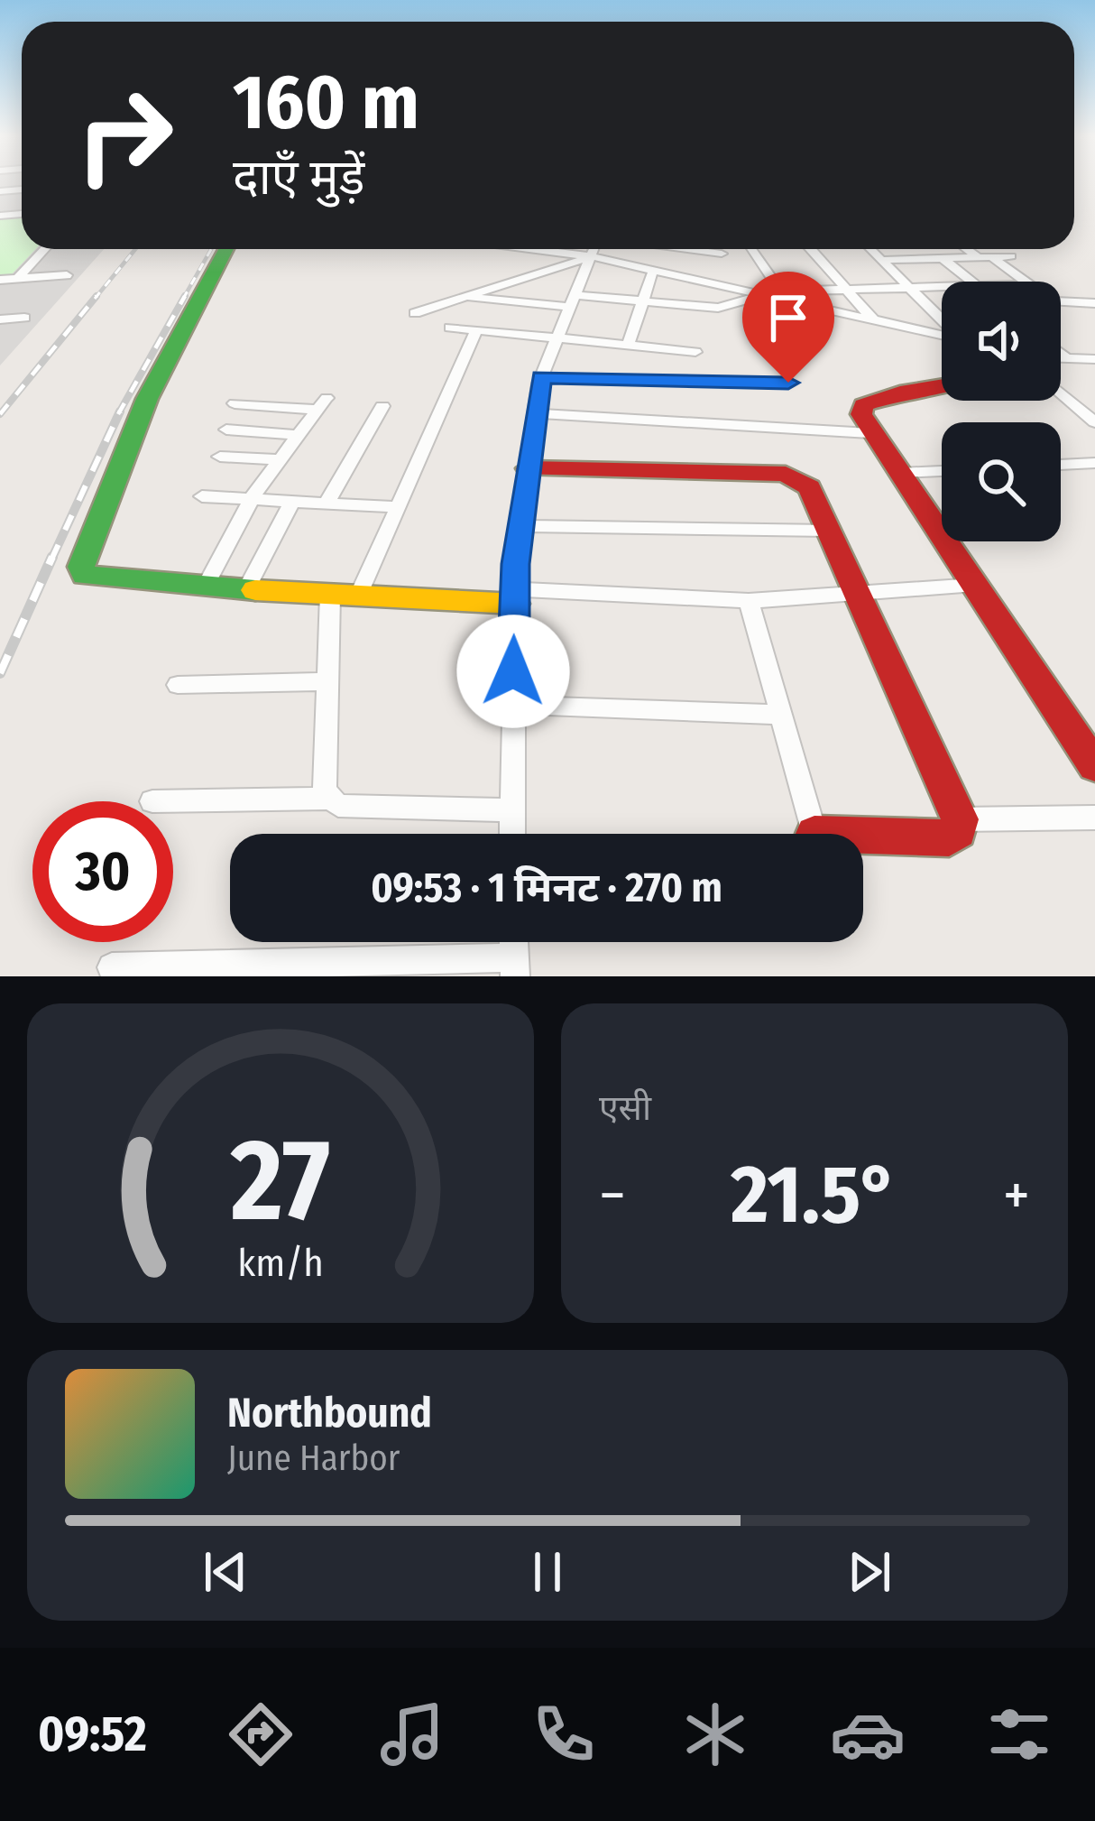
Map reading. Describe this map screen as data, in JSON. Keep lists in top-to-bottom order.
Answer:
{
  "page": {
    "turn": ["160 m", "दाएँ मुड़ें"],
    "limit": "30",
    "trip": "09:53 · 1 मिनट · 270 m",
    "tile": "एसी",
    "heat": ["−", "21.5°", "+"],
    "song": ["Northbound", "June Harbor"],
    "tabs": "09:52",
    "gauge": ["27", "km/h"]
  }
}
